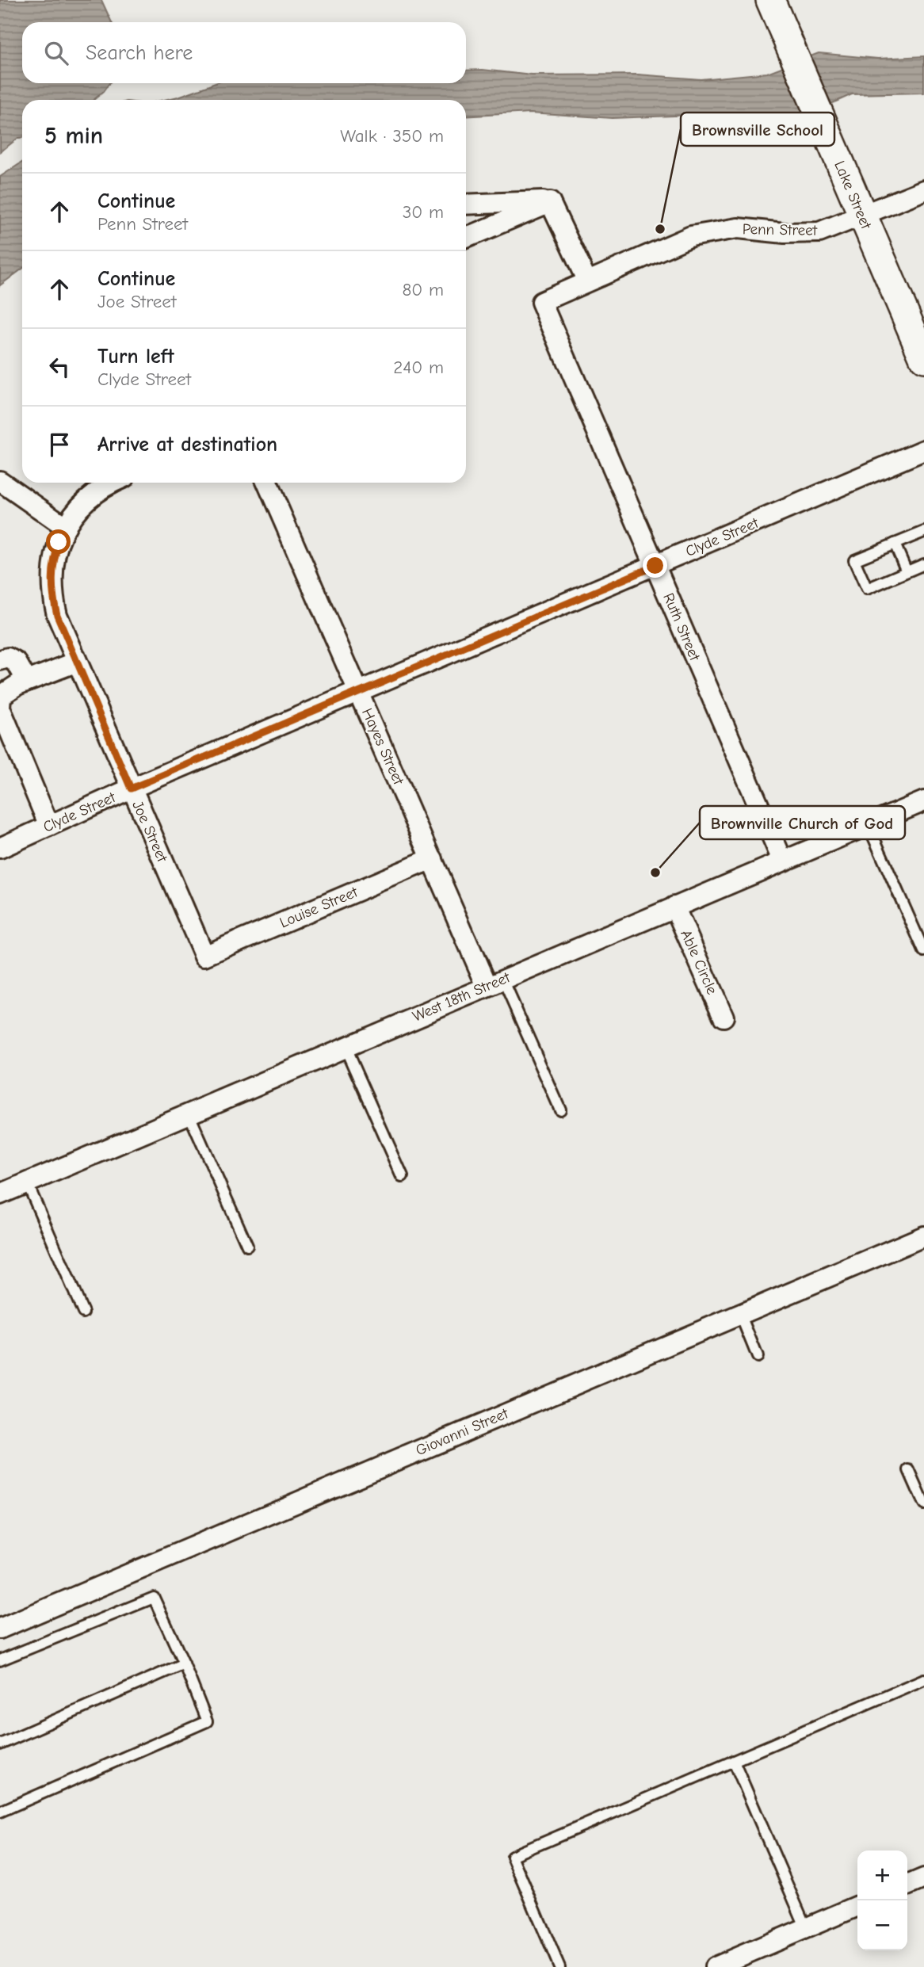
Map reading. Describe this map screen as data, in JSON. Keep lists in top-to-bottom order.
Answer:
{
  "streets": {
    "street": [
      "Lake Street",
      "Penn Street",
      "Clyde Street",
      "Ruth Street",
      "Hayes Street",
      "Joe Street",
      "Louise Street",
      "Able Circle",
      "West 18th Street",
      "Giovanni Street"
    ]
  },
  "crossings": [
    ["Lake Street", "Penn Street"],
    ["Penn Street", "Ruth Street"],
    ["Clyde Street", "Ruth Street"],
    ["Clyde Street", "Hayes Street"],
    ["Clyde Street", "Joe Street"],
    ["Ruth Street", "West 18th Street"],
    ["Hayes Street", "Louise Street"],
    ["Hayes Street", "West 18th Street"],
    ["Joe Street", "Louise Street"],
    ["Able Circle", "West 18th Street"]
  ],
  "places": ["Brownsville School", "Brownville Church of God"],
  "page": {
    "search": "Search here",
    "heading": ["5 min", "Walk · 350 m"],
    "list": [
      ["Continue", "Penn Street", "30 m"],
      ["Continue", "Joe Street", "80 m"],
      ["Turn left", "Clyde Street", "240 m"],
      "Arrive at destination"
    ],
    "map_buttons": ["+", "−"]
  }
}
